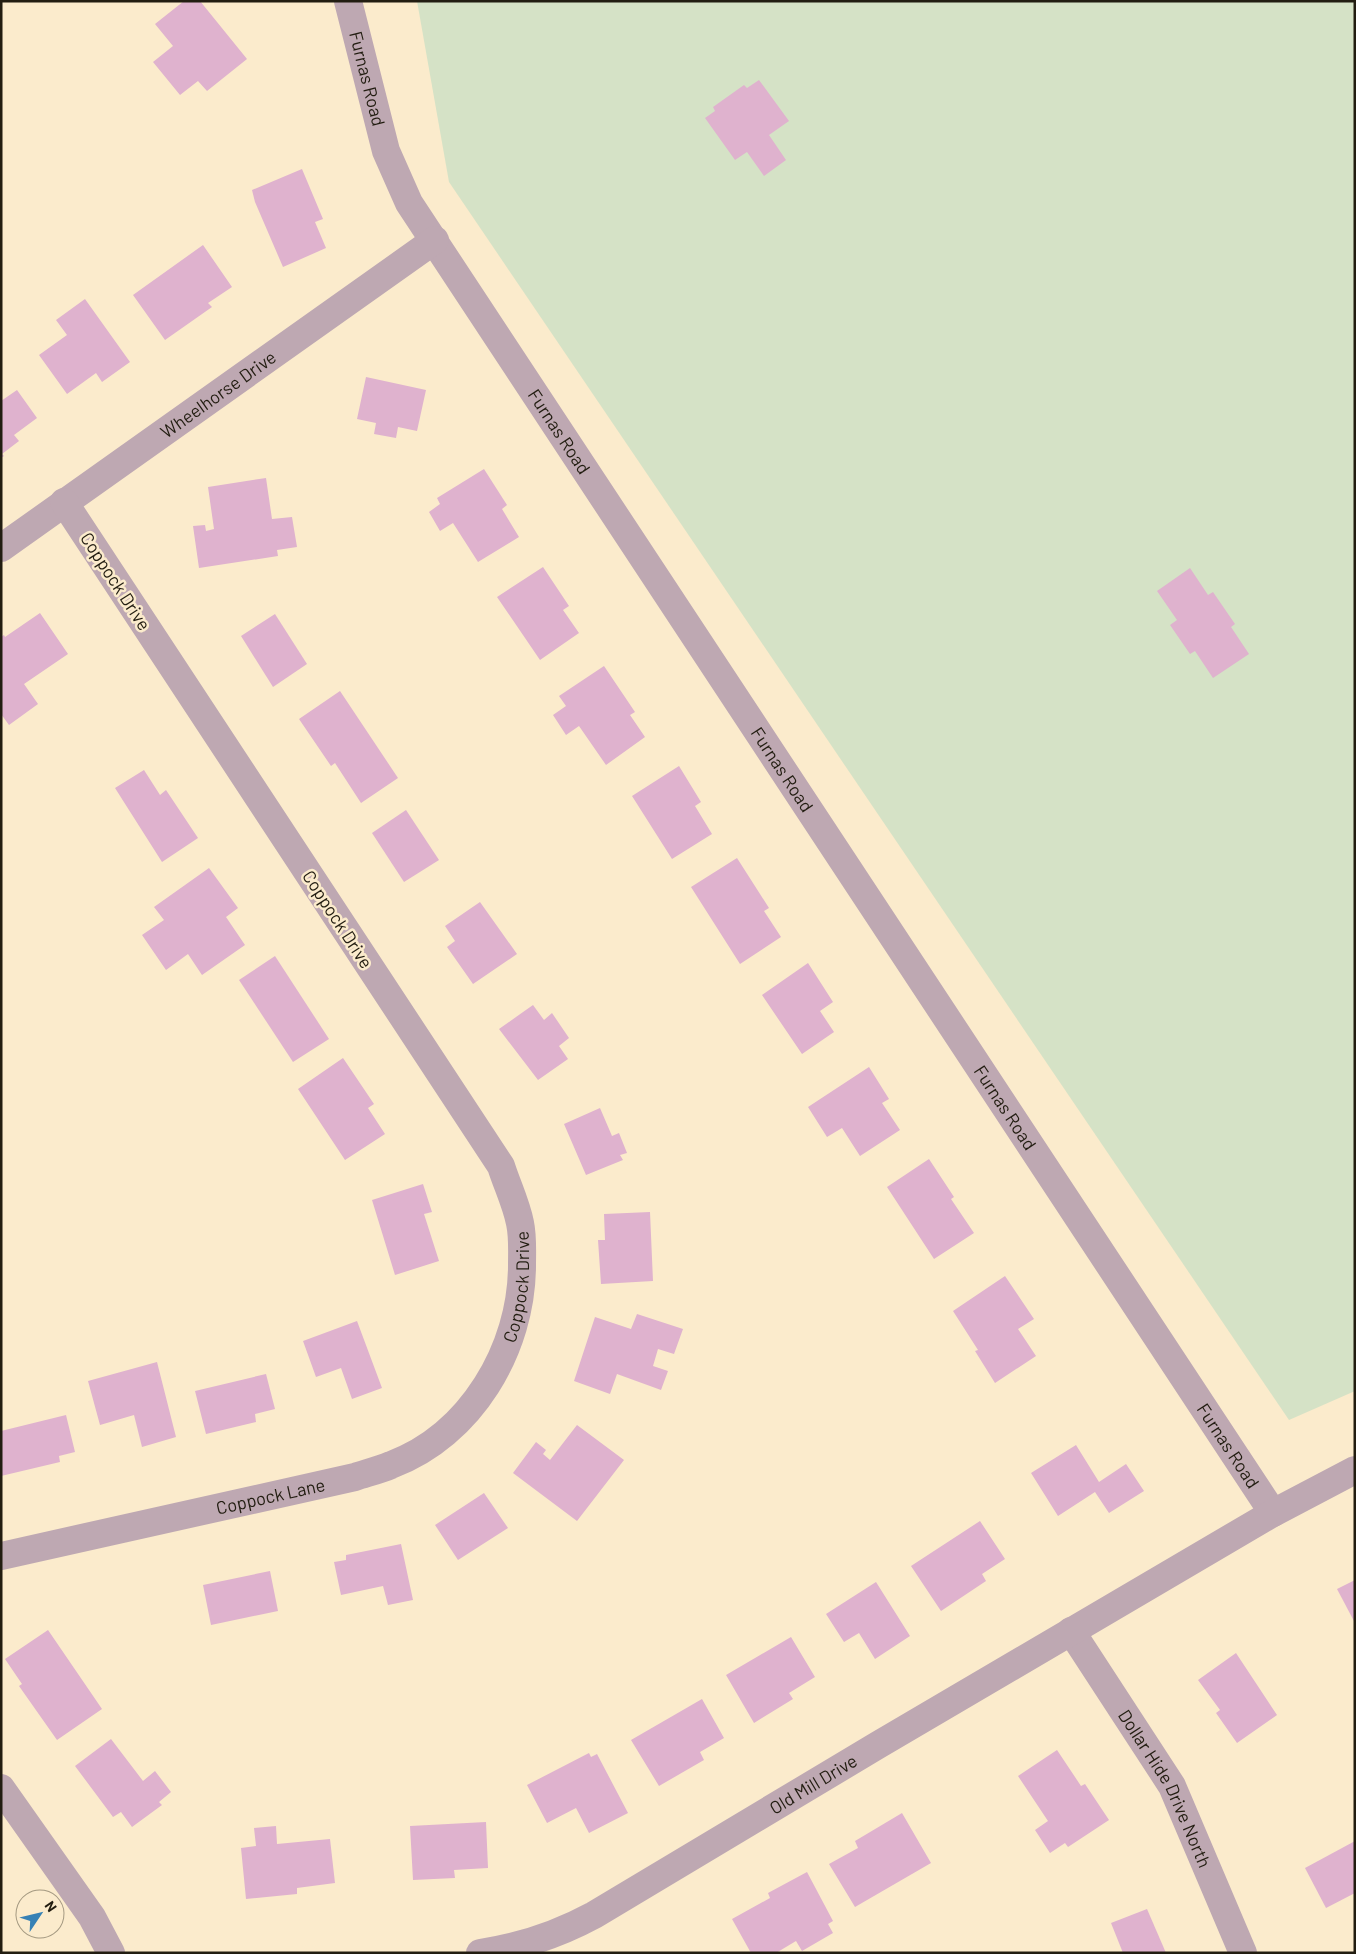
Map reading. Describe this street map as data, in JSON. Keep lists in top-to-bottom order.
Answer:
{
  "streets": {
    "street": [
      "Furnas Road",
      "Wheelhorse Drive",
      "Coppock Drive",
      "Coppock Lane",
      "Old Mill Drive",
      "Dollar Hide Drive North"
    ]
  },
  "crossings": [
    ["Furnas Road", "Wheelhorse Drive"],
    ["Furnas Road", "Old Mill Drive"],
    ["Wheelhorse Drive", "Coppock Drive"],
    ["Coppock Drive", "Coppock Lane"],
    ["Old Mill Drive", "Dollar Hide Drive North"]
  ],
  "north": "top right"
}
